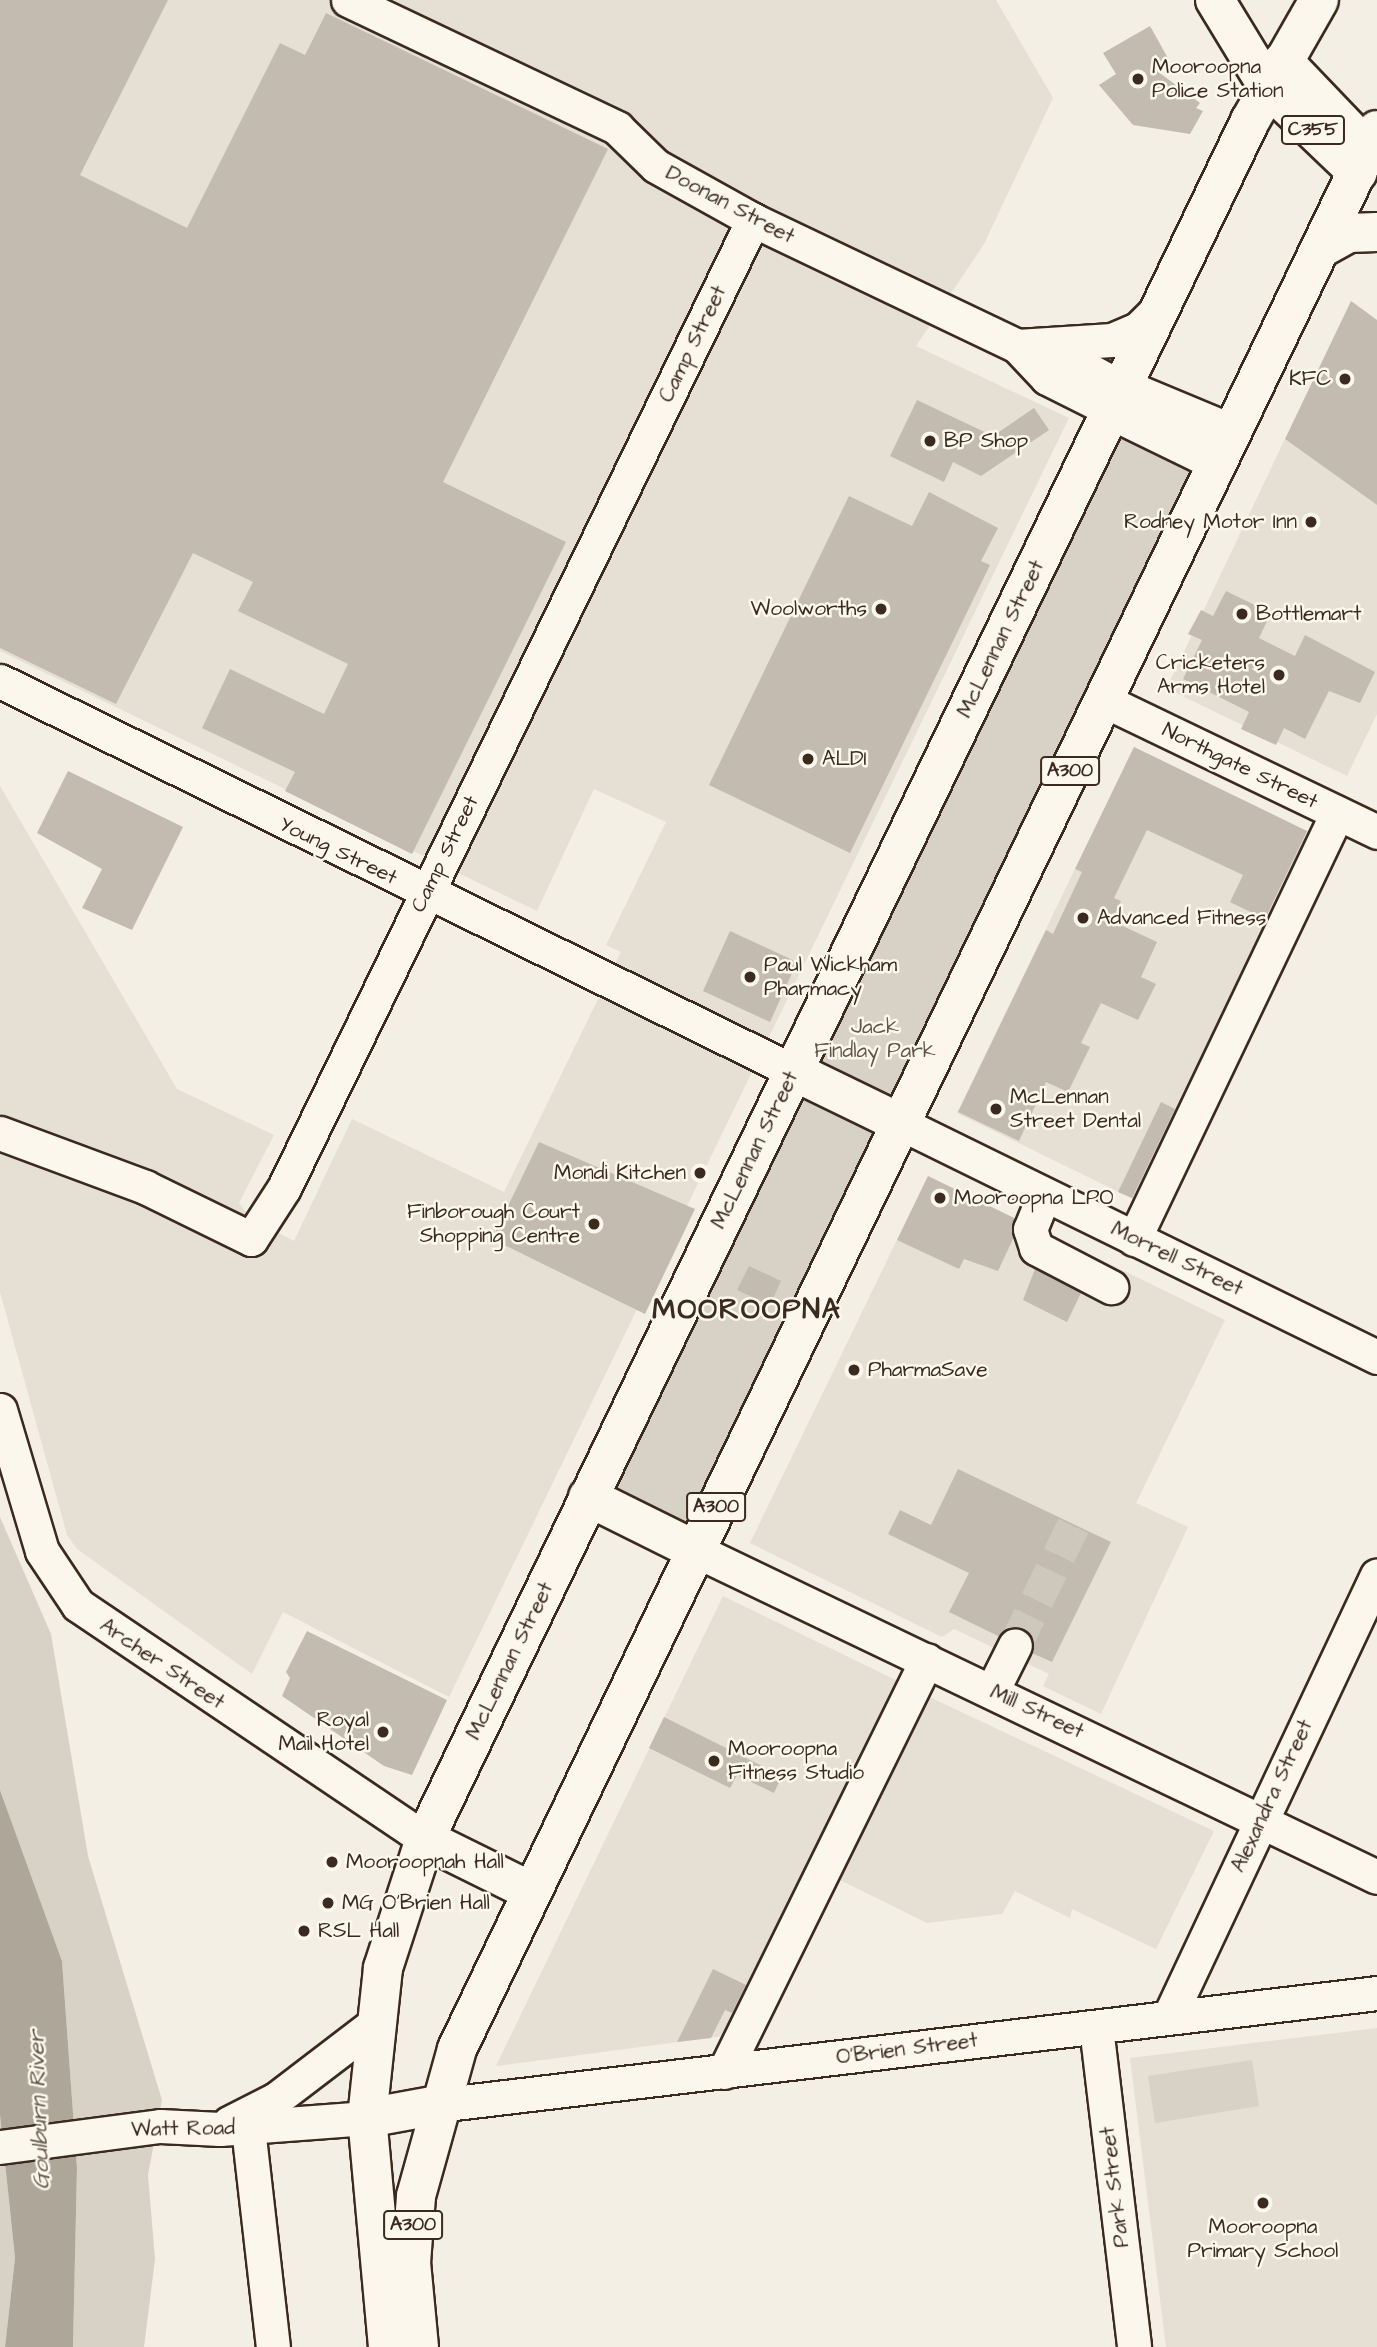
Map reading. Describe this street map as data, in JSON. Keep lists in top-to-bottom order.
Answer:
{
  "streets": {
    "main road": ["C355", "McLennan Street", "A300"],
    "street": [
      "Doonan Street",
      "Camp Street",
      "Northgate Street",
      "Young Street",
      "Morrell Street",
      "Archer Street",
      "Mill Street",
      "Alexandra Street",
      "O'Brien Street",
      "Watt Road",
      "Park Street"
    ]
  },
  "crossings": [
    ["C355", "McLennan Street"],
    ["C355", "A300"],
    ["Doonan Street", "Camp Street"],
    ["Doonan Street", "McLennan Street"],
    ["Camp Street", "Young Street"],
    ["McLennan Street", "Young Street"],
    ["McLennan Street", "Archer Street"],
    ["McLennan Street", "Watt Road"],
    ["Northgate Street", "A300"],
    ["A300", "Morrell Street"],
    ["A300", "Mill Street"],
    ["A300", "O'Brien Street"],
    ["Mill Street", "Alexandra Street"],
    ["Alexandra Street", "O'Brien Street"],
    ["O'Brien Street", "Park Street"]
  ],
  "districts": ["MOOROOPNA"],
  "water": ["Goulburn River"],
  "parks": ["Jack Findlay Park"],
  "places": [
    "Mooroopna Police Station",
    "KFC",
    "BP Shop",
    "Rodney Motor Inn",
    "Woolworths",
    "Bottlemart",
    "Cricketers Arms Hotel",
    "ALDI",
    "Advanced Fitness",
    "Paul Wickham Pharmacy",
    "McLennan Street Dental",
    "Mondi Kitchen",
    "Mooroopna LPO",
    "Finborough Court Shopping Centre",
    "PharmaSave",
    "Royal Mail Hotel",
    "Mooroopna Fitness Studio",
    "Mooroopnah Hall",
    "MG O'Brien Hall",
    "RSL Hall",
    "Mooroopna Primary School"
  ]
}
